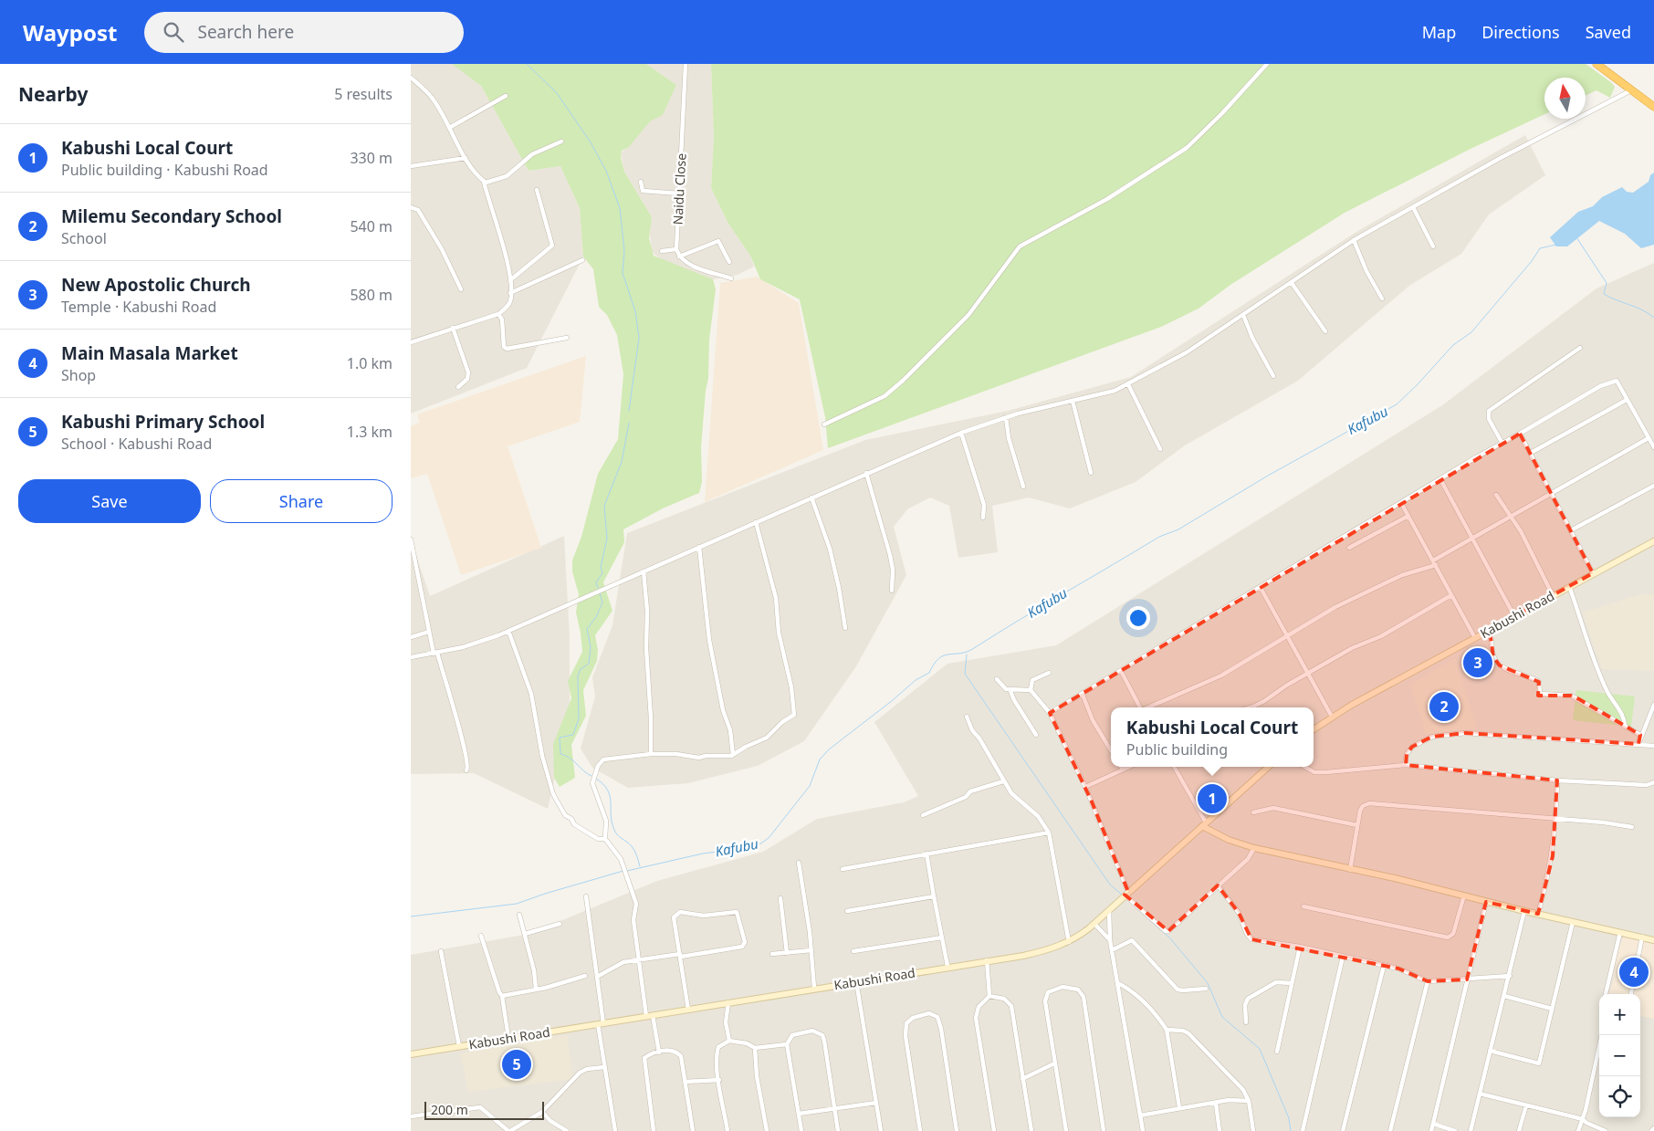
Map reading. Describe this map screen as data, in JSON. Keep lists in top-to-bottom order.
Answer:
{
  "streets": {
    "main road": ["Kabushi Road"],
    "street": ["Naidu Close"]
  },
  "water": ["Kafubu"],
  "scale_bar": "200 m",
  "north": "top",
  "page": {
    "header": "Waypost",
    "search": "Search here",
    "nav": ["Map", "Directions", "Saved"],
    "heading": ["Nearby", "5 results"],
    "list": [
      {
        "mark": "1",
        "name": "Kabushi Local Court",
        "note": "Public building · Kabushi Road",
        "value": "330 m"
      },
      {
        "mark": "2",
        "name": "Milemu Secondary School",
        "note": "School",
        "value": "540 m"
      },
      {
        "mark": "3",
        "name": "New Apostolic Church",
        "note": "Temple · Kabushi Road",
        "value": "580 m"
      },
      {
        "mark": "4",
        "name": "Main Masala Market",
        "note": "Shop",
        "value": "1.0 km"
      },
      {
        "mark": "5",
        "name": "Kabushi Primary School",
        "note": "School · Kabushi Road",
        "value": "1.3 km"
      }
    ],
    "buttons": ["Save", "Share"],
    "pins": [
      "3",
      "2",
      "1",
      "4",
      "5"
    ],
    "popup": ["Kabushi Local Court", "Public building"],
    "map_buttons": ["+", "−"],
    "scale": "200 m"
  }
}
